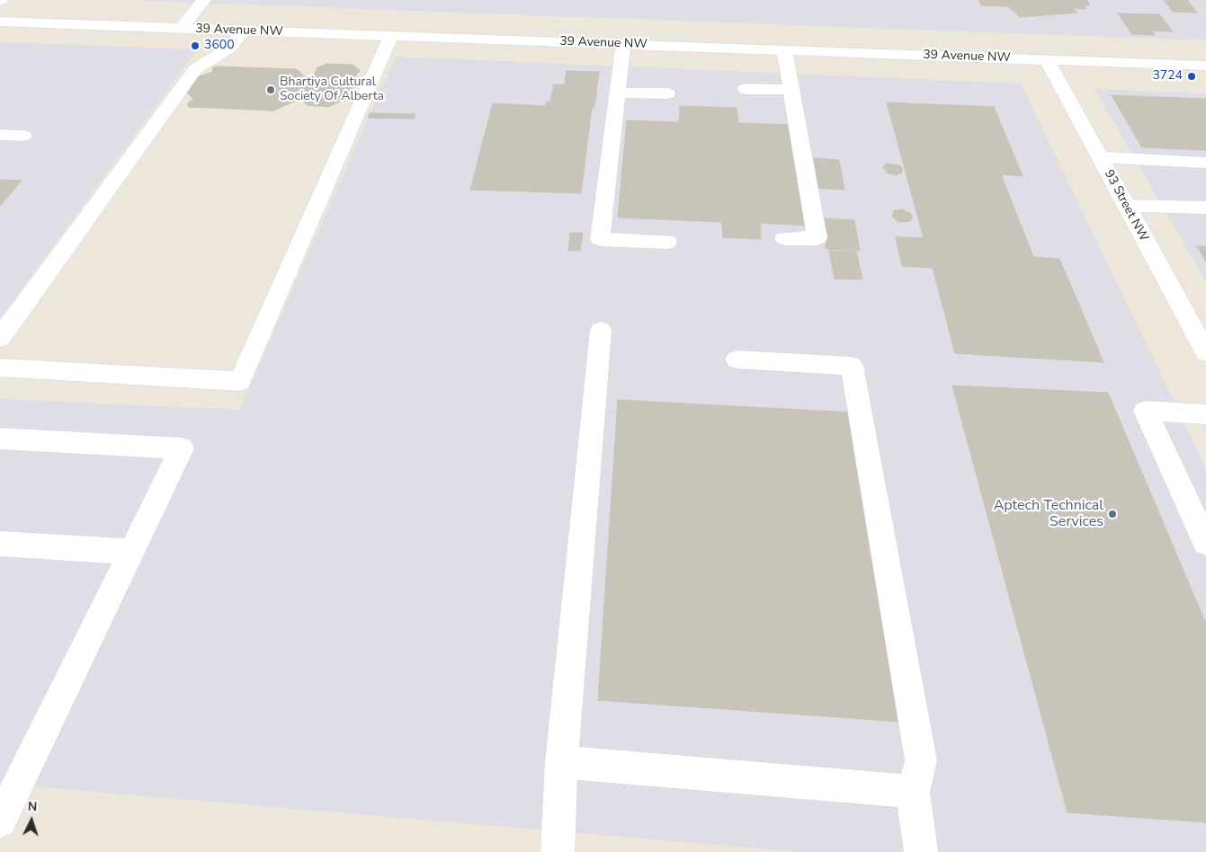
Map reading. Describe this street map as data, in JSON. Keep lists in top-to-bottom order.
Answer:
{
  "streets": {
    "street": ["39 Avenue NW", "93 Street NW"]
  },
  "crossings": [
    ["39 Avenue NW", "93 Street NW"]
  ],
  "places": [
    "3600",
    "3724",
    "Bhartiya Cultural Society Of Alberta",
    "Aptech Technical Services"
  ],
  "north": "top"
}
